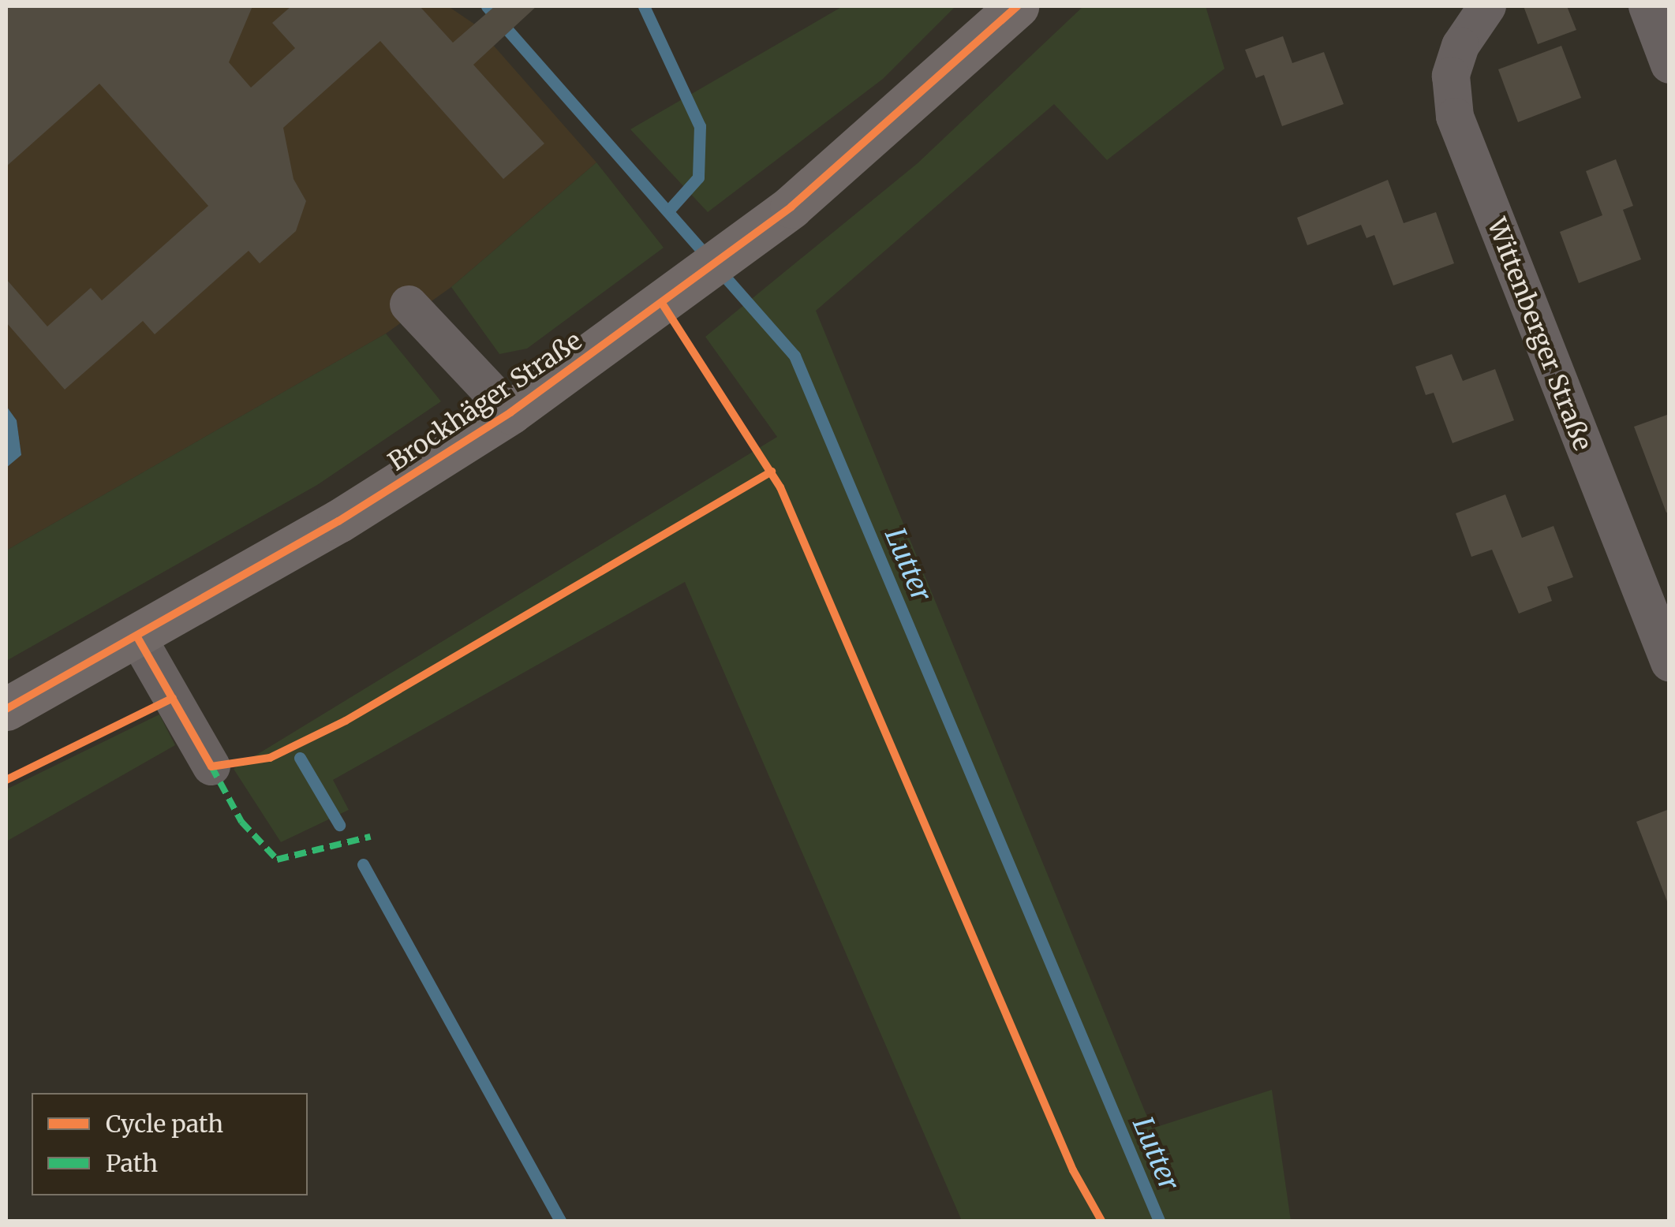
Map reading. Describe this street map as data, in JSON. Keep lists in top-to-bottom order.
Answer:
{
  "streets": {
    "main road": ["Brockhäger Straße"],
    "street": ["Wittenberger Straße"]
  },
  "water": ["Lutter"],
  "legend": ["Cycle path", "Path"]
}
